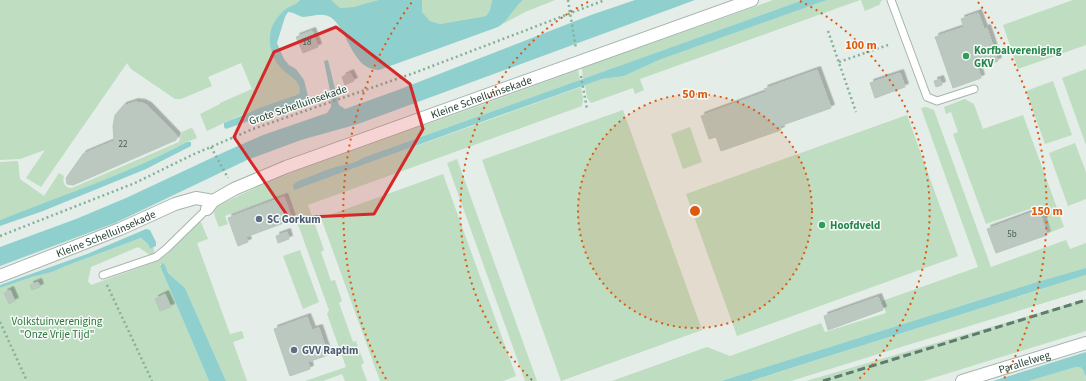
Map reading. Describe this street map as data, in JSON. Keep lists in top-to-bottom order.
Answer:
{
  "streets": {
    "street": ["Kleine Schelluinsekade", "Parallelweg"],
    "path": ["Grote Schelluinsekade"]
  },
  "parks": ["Volkstuinvereniging \"Onze Vrije Tijd\""],
  "places": [
    "Korfbalvereniging GKV",
    "SC Gorkum",
    "Hoofdveld",
    "GVV Raptim"
  ],
  "house_numbers": ["18", "22", "5b"],
  "rings": ["100 m", "50 m", "150 m"]
}
